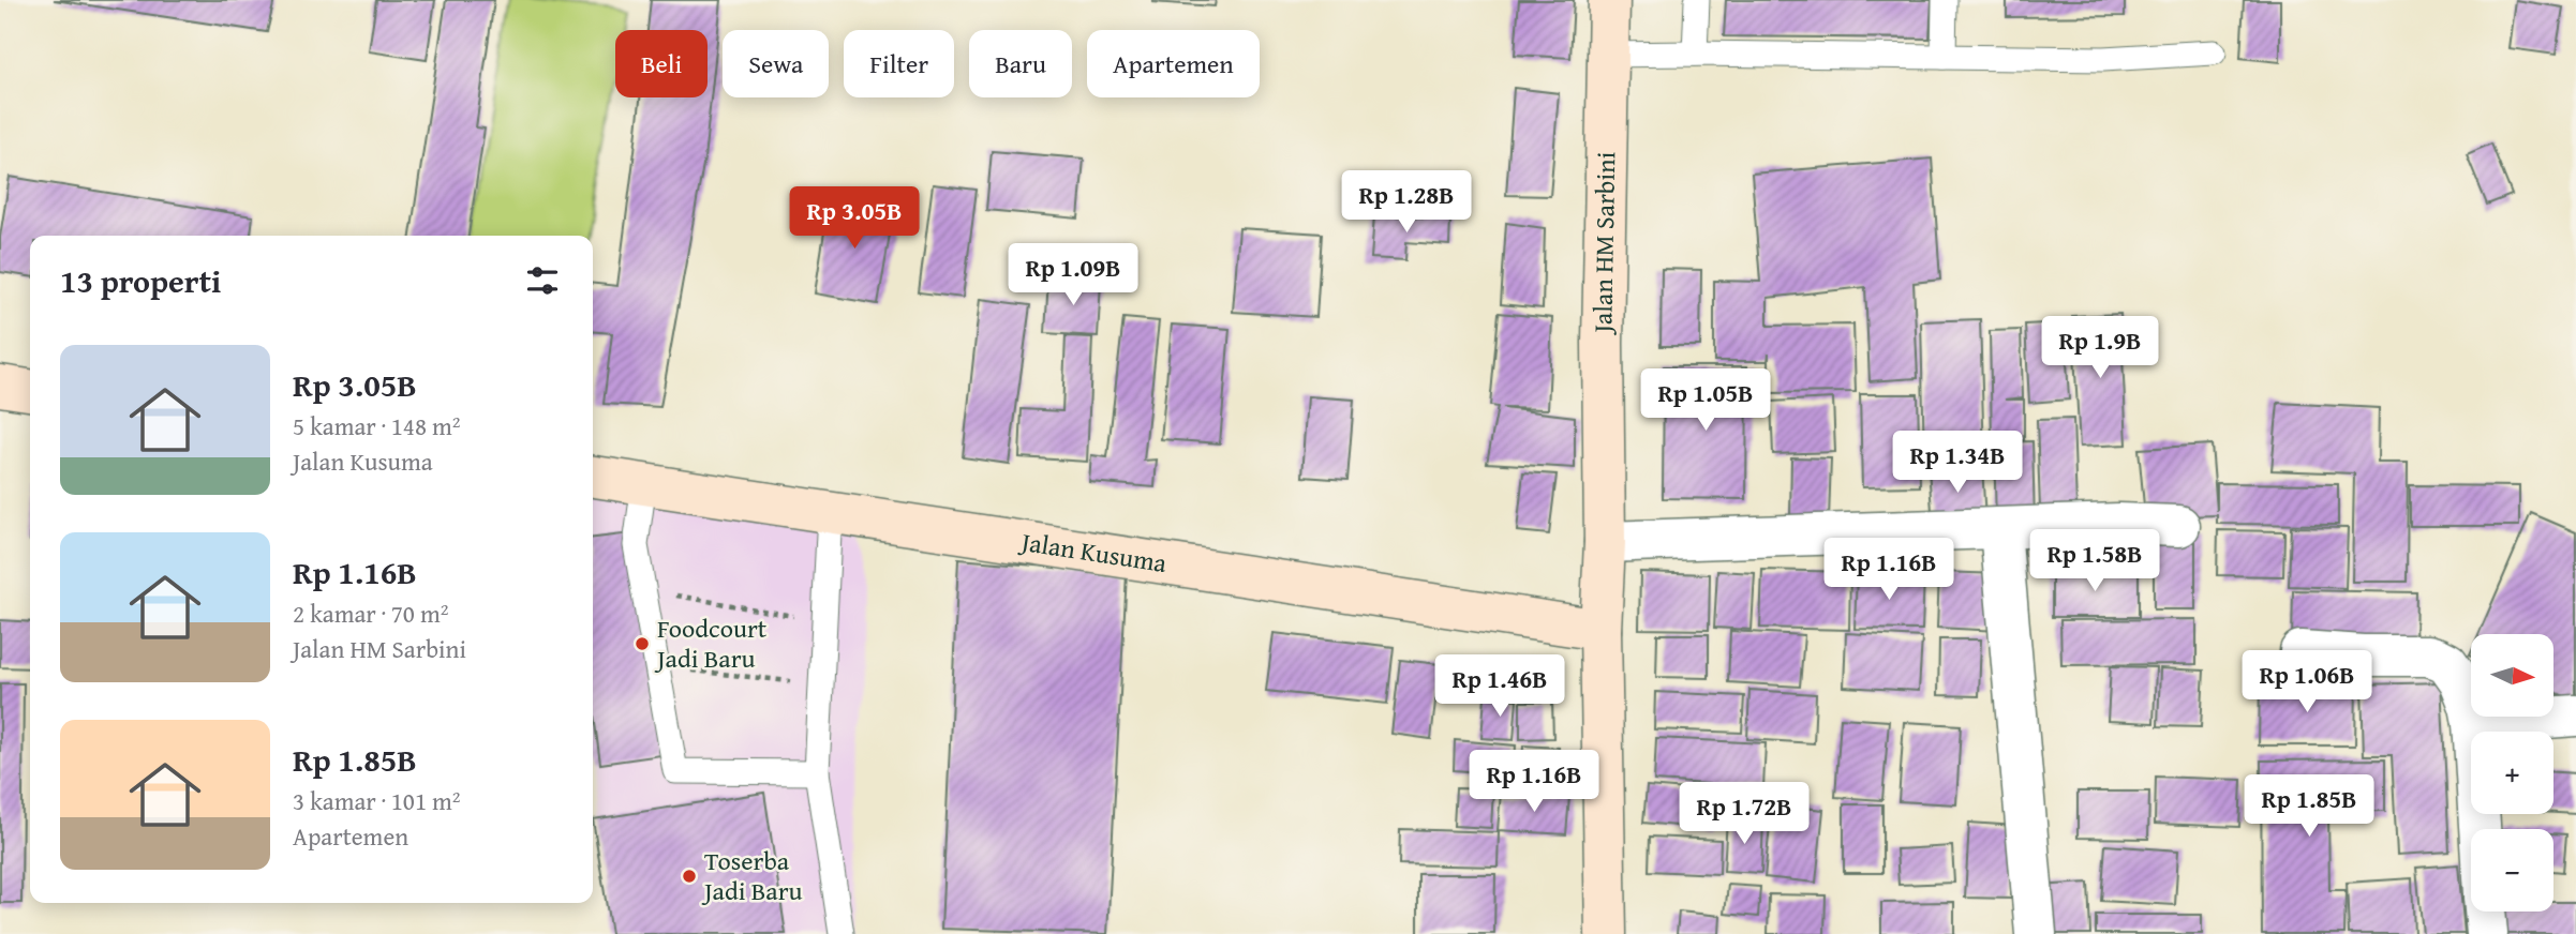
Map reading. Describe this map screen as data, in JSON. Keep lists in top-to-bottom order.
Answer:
{
  "streets": {
    "main road": ["Jalan HM Sarbini", "Jalan Kusuma"]
  },
  "crossings": [
    ["Jalan HM Sarbini", "Jalan Kusuma"]
  ],
  "places": ["Foodcourt Jadi Baru", "Toserba Jadi Baru"],
  "north": "right",
  "page": {
    "chip": [
      "Beli",
      "Sewa",
      "Filter",
      "Baru",
      "Apartemen"
    ],
    "price": [
      "Rp 1.28B",
      "Rp 3.05B",
      "Rp 1.09B",
      "Rp 1.9B",
      "Rp 1.05B",
      "Rp 1.34B",
      "Rp 1.58B",
      "Rp 1.16B",
      "Rp 1.06B",
      "Rp 1.46B",
      "Rp 1.16B",
      "Rp 1.85B",
      "Rp 1.72B"
    ],
    "heading": "13 properti",
    "list": [
      {
        "name": "Rp 3.05B",
        "note": "5 kamar · 148 m² · Jalan Kusuma"
      },
      {
        "name": "Rp 1.16B",
        "note": "2 kamar · 70 m² · Jalan HM Sarbini"
      },
      {
        "name": "Rp 1.85B",
        "note": "3 kamar · 101 m² · Apartemen"
      }
    ],
    "map_buttons": ["+", "−"]
  }
}
